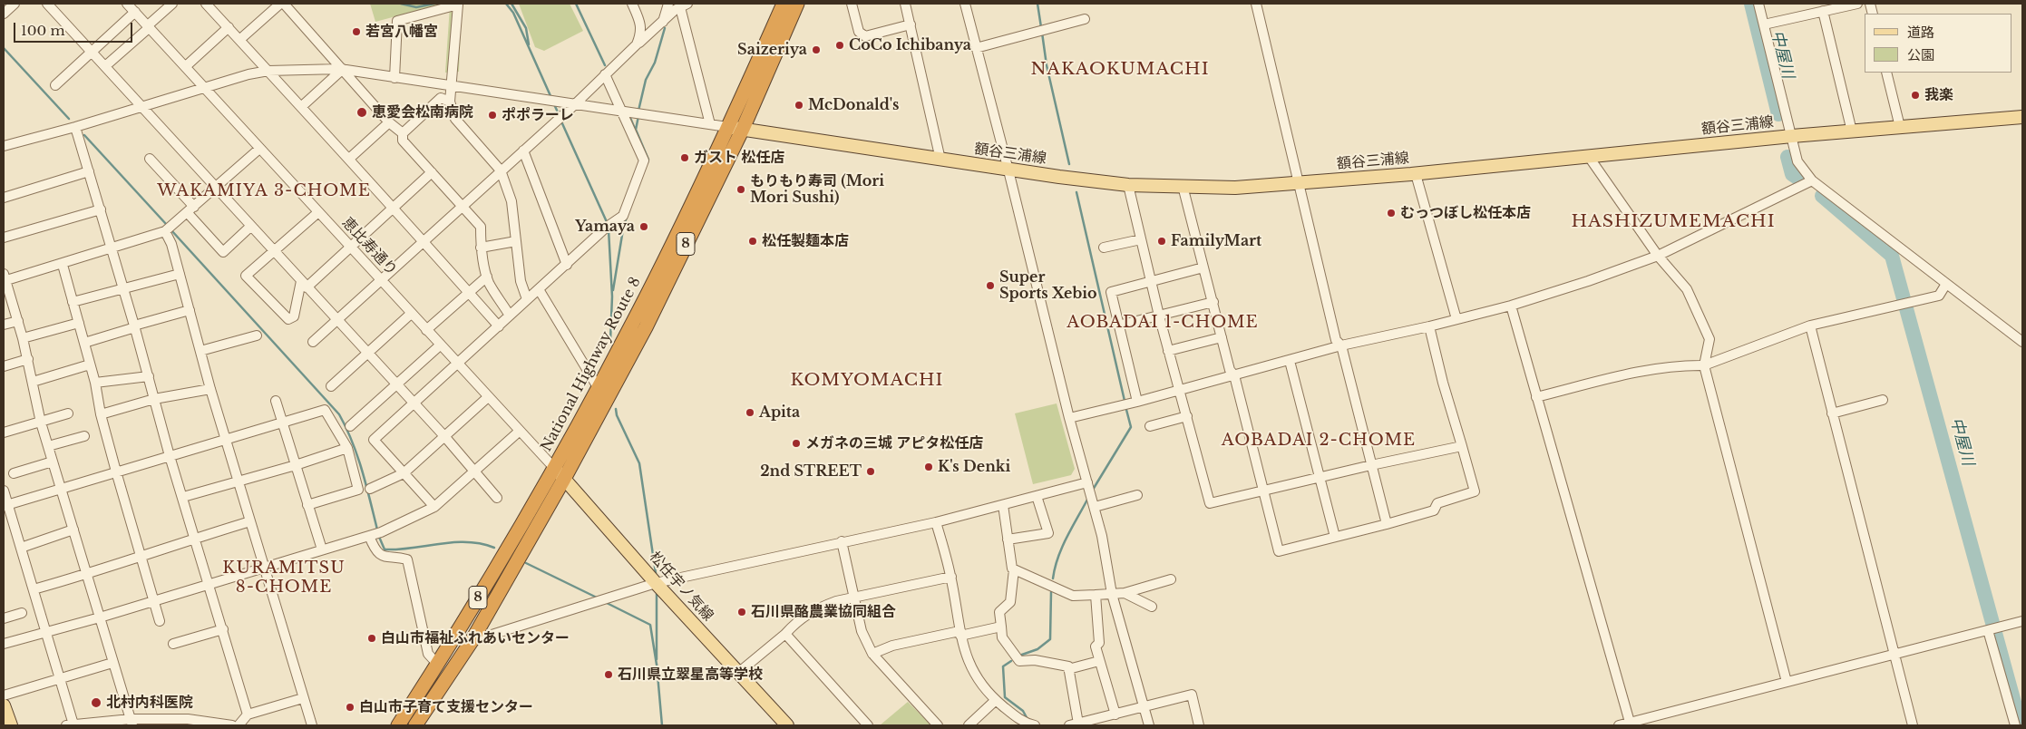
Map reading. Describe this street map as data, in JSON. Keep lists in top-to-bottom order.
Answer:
{
  "streets": {
    "highway": ["8", "National Highway Route 8"],
    "main road": ["額谷三浦線", "松任宇ノ気線"],
    "street": ["恵比寿通り"]
  },
  "crossings": [
    ["額谷三浦線", "National Highway Route 8"],
    ["恵比寿通り", "National Highway Route 8"],
    ["恵比寿通り", "松任宇ノ気線"],
    ["National Highway Route 8", "松任宇ノ気線"]
  ],
  "districts": [
    "NAKAOKUMACHI",
    "WAKAMIYA 3-CHOME",
    "HASHIZUMEMACHI",
    "AOBADAI 1-CHOME",
    "KOMYOMACHI",
    "AOBADAI 2-CHOME",
    "KURAMITSU 8-CHOME"
  ],
  "water": ["中屋川"],
  "places": [
    "若宮八幡宮",
    "CoCo Ichibanya",
    "Saizeriya",
    "我楽",
    "McDonald's",
    "恵愛会松南病院",
    "ポポラーレ",
    "ガスト 松任店",
    "もりもり寿司 (Mori Mori Sushi)",
    "むっつぼし松任本店",
    "Yamaya",
    "松任製麺本店",
    "FamilyMart",
    "Super Sports Xebio",
    "Apita",
    "メガネの三城 アピタ松任店",
    "K's Denki",
    "2nd STREET",
    "石川県酪農業協同組合",
    "白山市福祉ふれあいセンター",
    "石川県立翠星高等学校",
    "北村内科医院",
    "白山市子育て支援センター"
  ],
  "legend": ["道路", "公園"],
  "scale_bar": "100 m"
}
